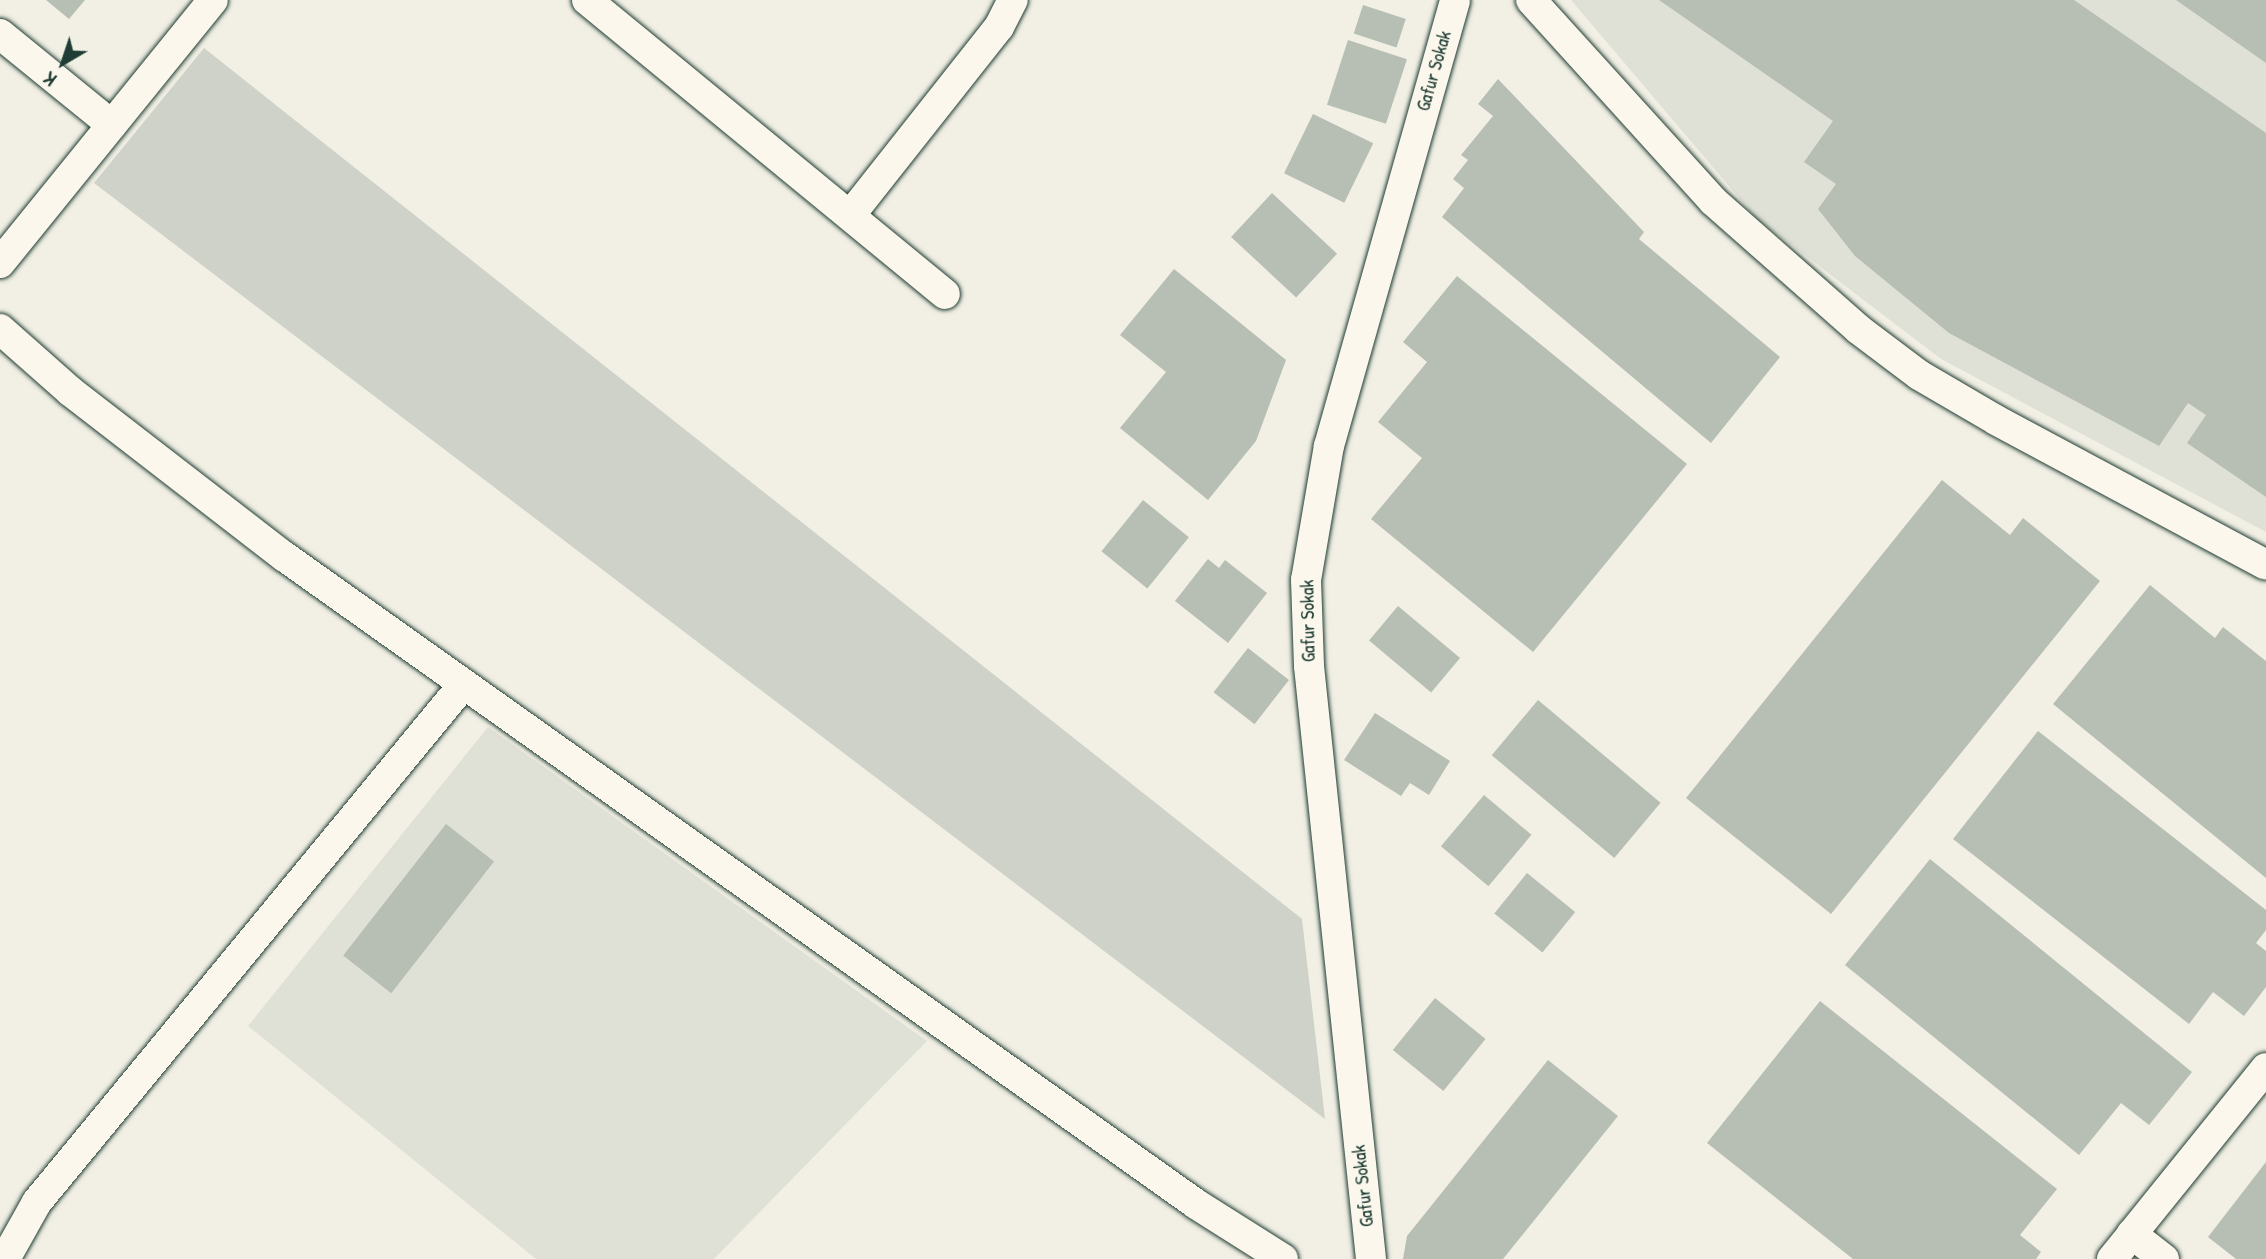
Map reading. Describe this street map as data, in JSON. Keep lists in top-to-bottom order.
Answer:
{
  "streets": {
    "street": ["Gafur Sokak"]
  },
  "north": "bottom left"
}
